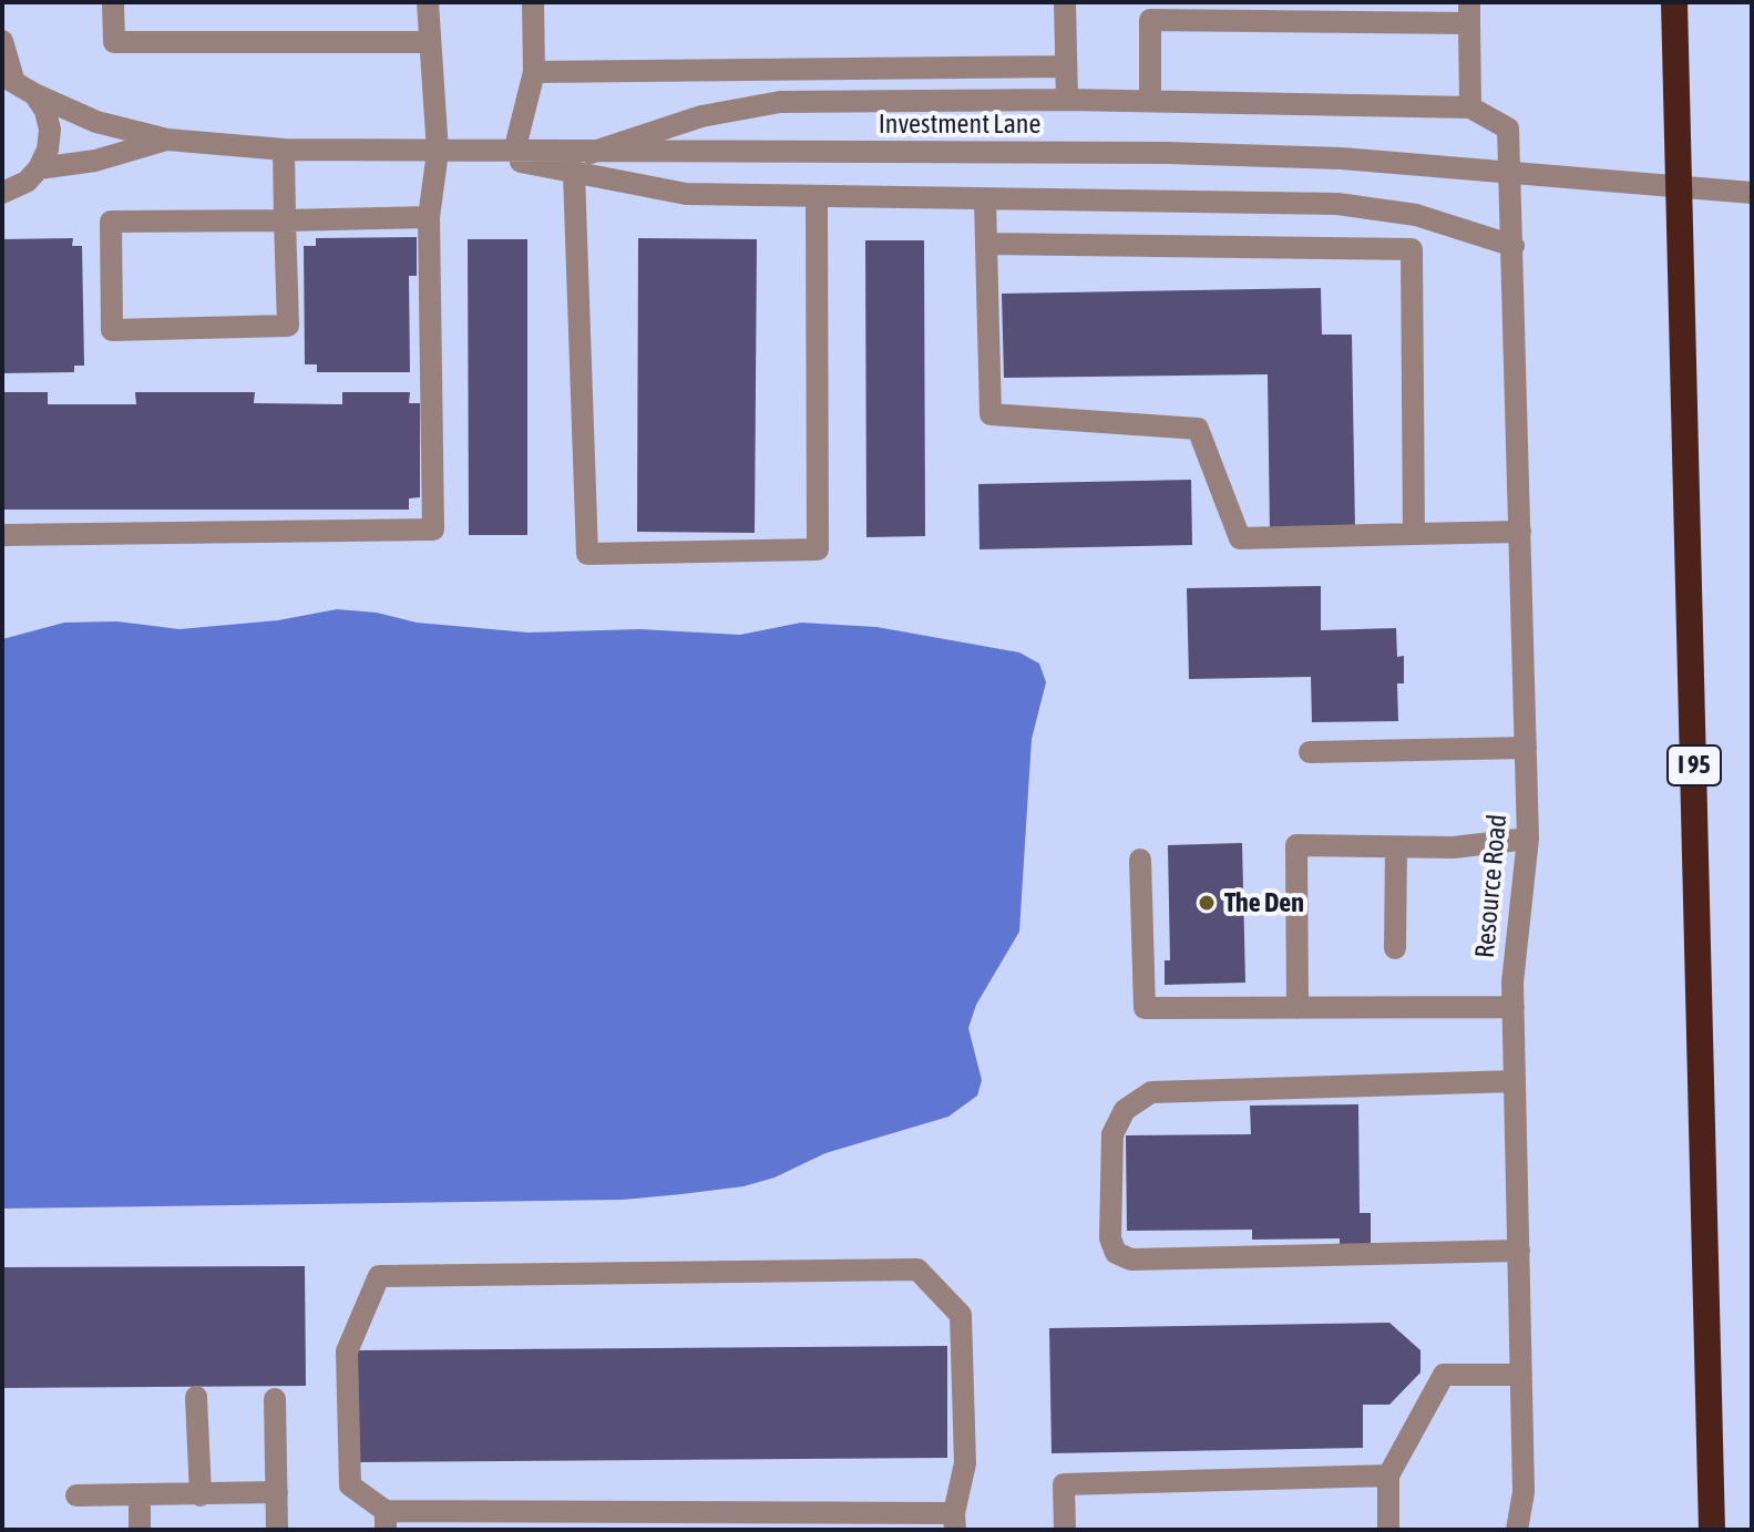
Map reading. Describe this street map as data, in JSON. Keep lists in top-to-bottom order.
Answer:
{
  "streets": {
    "highway": ["I 95"],
    "street": ["Investment Lane", "Resource Road"]
  },
  "places": ["The Den"]
}
